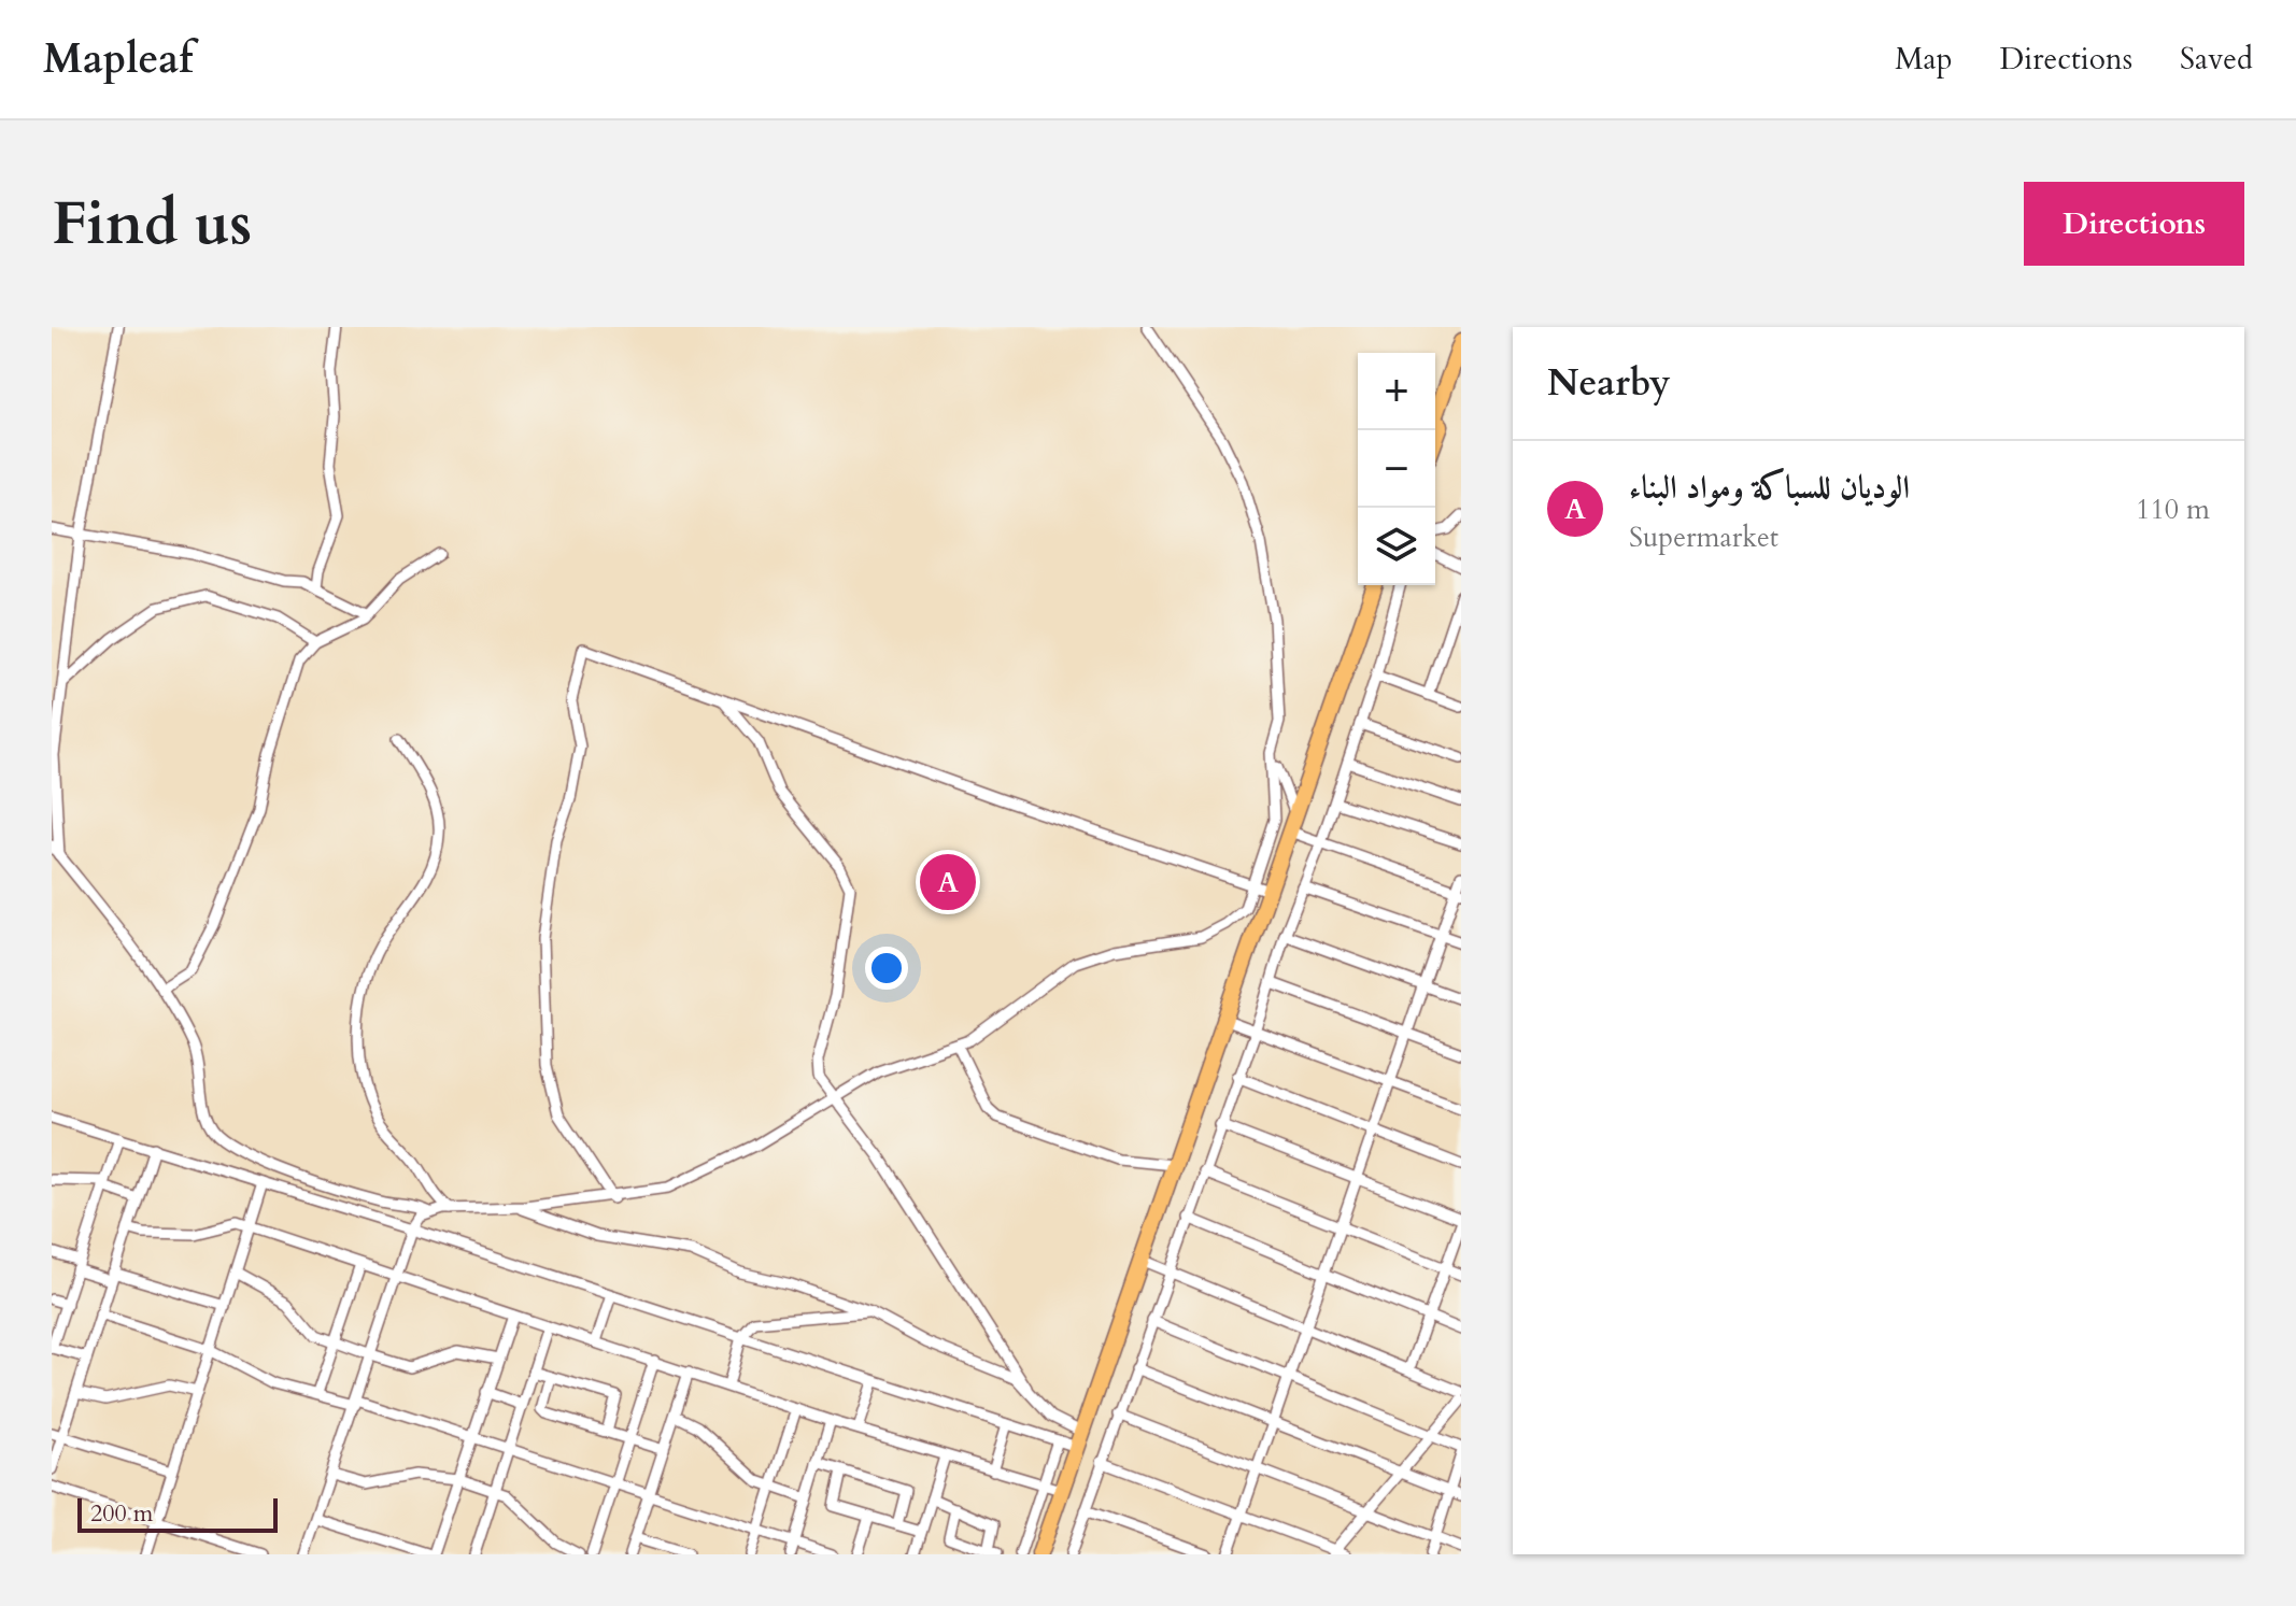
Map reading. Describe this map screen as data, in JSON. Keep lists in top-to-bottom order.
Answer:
{
  "scale_bar": "200 m",
  "page": {
    "header": "Mapleaf",
    "nav": ["Map", "Directions", "Saved"],
    "buttons": "Directions",
    "title": "Find us",
    "heading": "Nearby",
    "map_buttons": ["+", "−"],
    "list": [
      {
        "mark": "A",
        "name": "الوديان للسباكة ومواد البناء",
        "note": "Supermarket",
        "value": "110 m"
      }
    ],
    "pins": "A",
    "scale": "200 m"
  }
}
